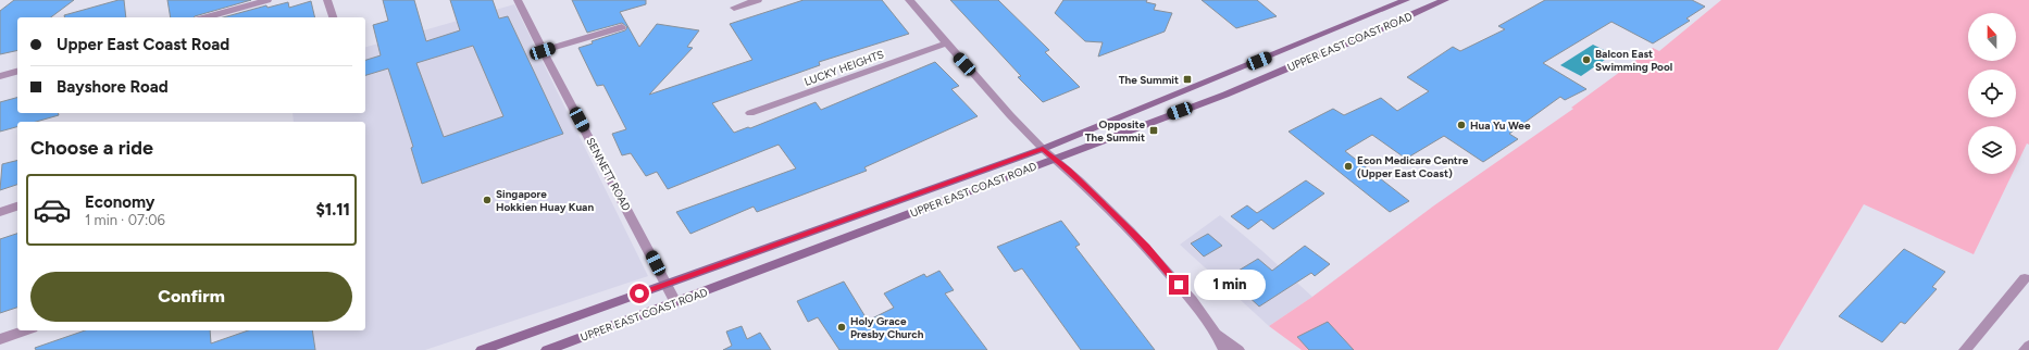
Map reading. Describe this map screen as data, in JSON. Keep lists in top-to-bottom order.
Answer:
{
  "streets": {
    "main road": ["UPPER EAST COAST ROAD"],
    "street": ["LUCKY HEIGHTS", "SENNETT ROAD"]
  },
  "crossings": [
    ["UPPER EAST COAST ROAD", "SENNETT ROAD"]
  ],
  "places": {
    "other": [
      "Balcon East Swimming Pool",
      "Hua Yu Wee",
      "Econ Medicare Centre (Upper East Coast)",
      "Singapore Hokkien Huay Kuan",
      "Holy Grace Presby Church"
    ],
    "transit": ["The Summit", "Opposite The Summit"]
  },
  "north": "top",
  "page": {
    "banner": ["Upper East Coast Road", "Bayshore Road"],
    "heading": "Choose a ride",
    "list": [
      {
        "name": "Economy",
        "note": "1 min · 07:06",
        "value": "$1.11"
      }
    ],
    "buttons": "Confirm",
    "bubble": "1 min"
  }
}
